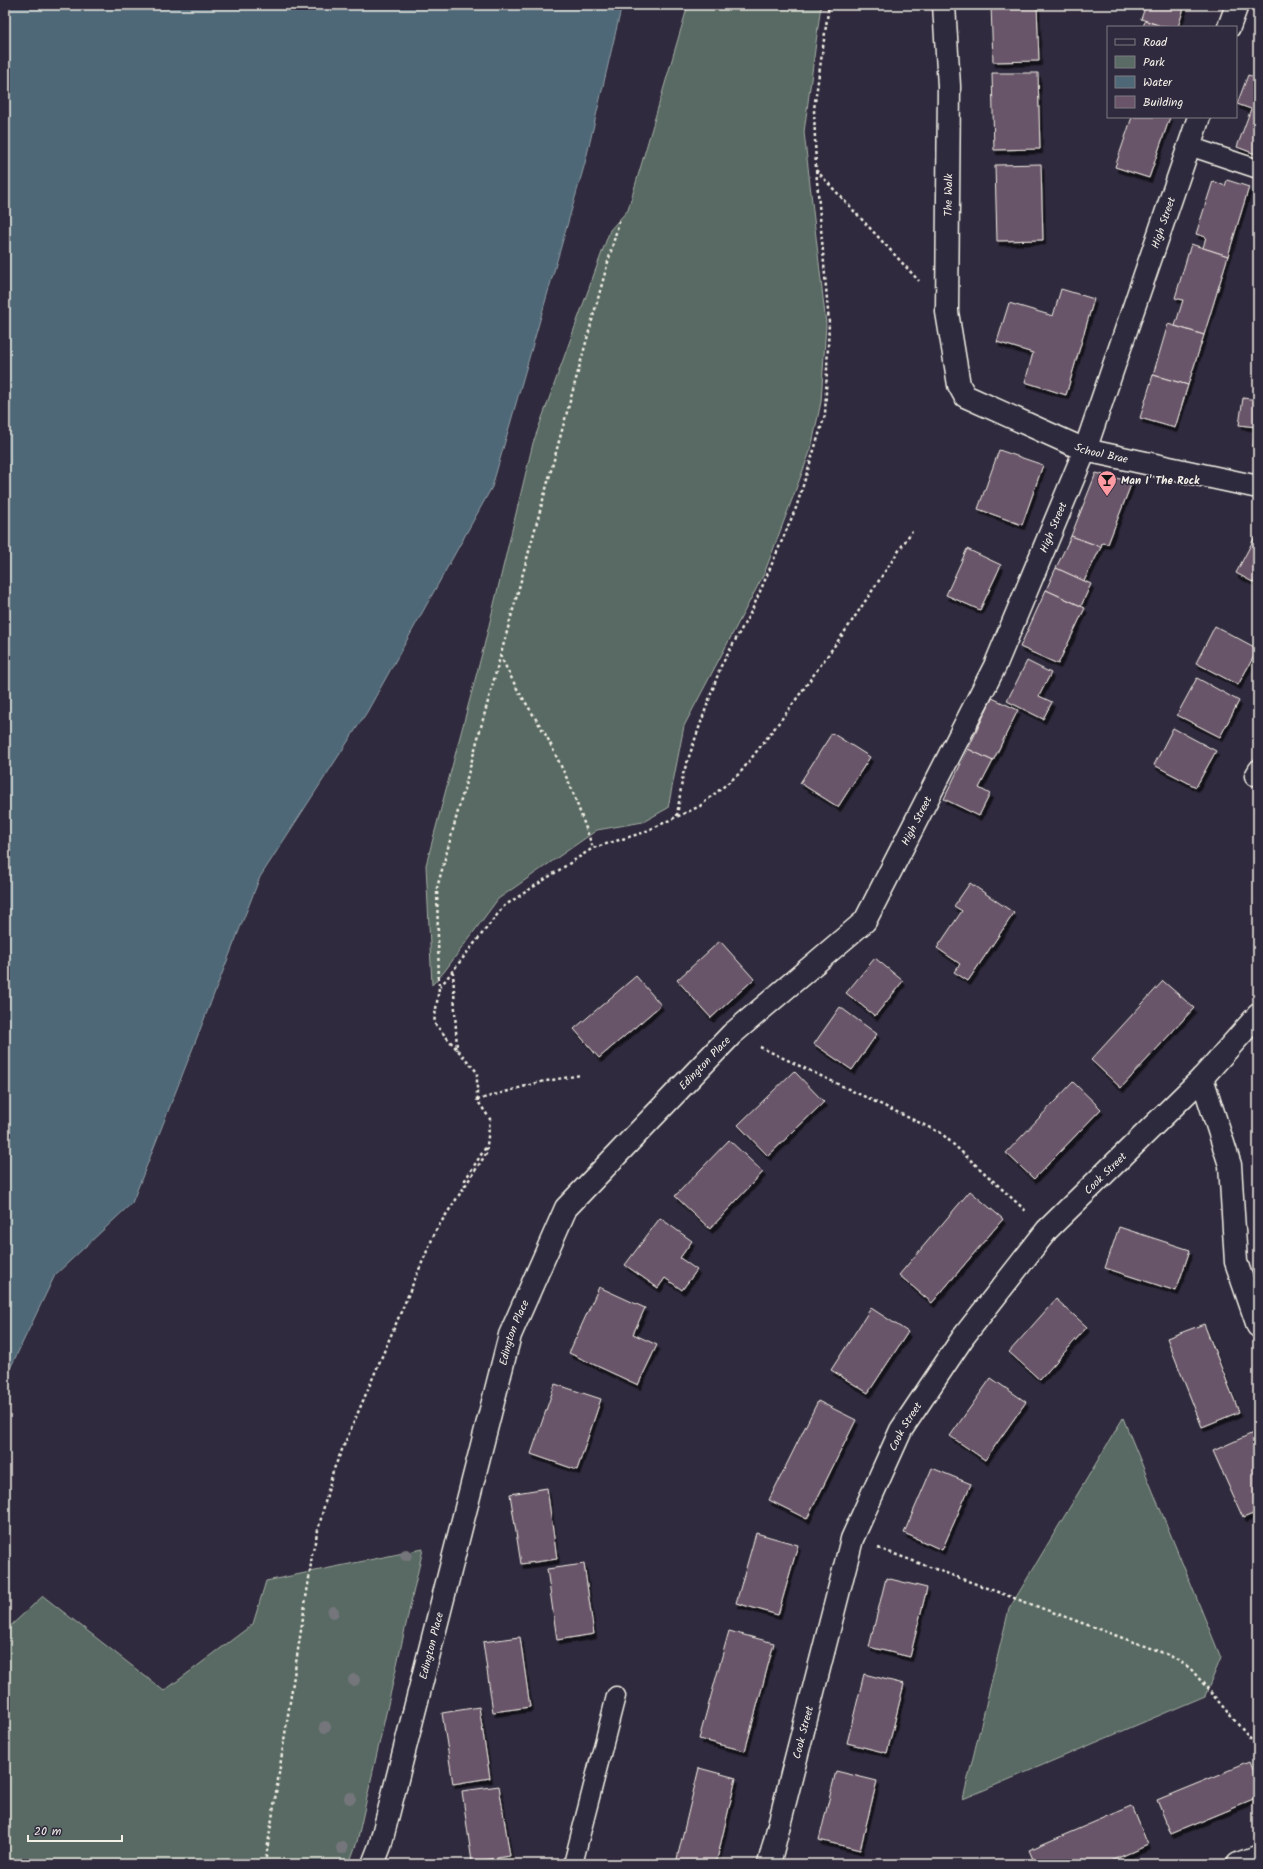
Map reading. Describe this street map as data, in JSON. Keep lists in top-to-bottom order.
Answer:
{
  "streets": {
    "street": [
      "The Walk",
      "High Street",
      "School Brae",
      "Edington Place",
      "Cook Street"
    ]
  },
  "crossings": [
    ["The Walk", "School Brae"],
    ["High Street", "School Brae"],
    ["High Street", "Edington Place"]
  ],
  "places": {
    "bar": ["Man I' The Rock"]
  },
  "legend": [
    "Road",
    "Park",
    "Water",
    "Building"
  ],
  "scale_bar": "20 m"
}
